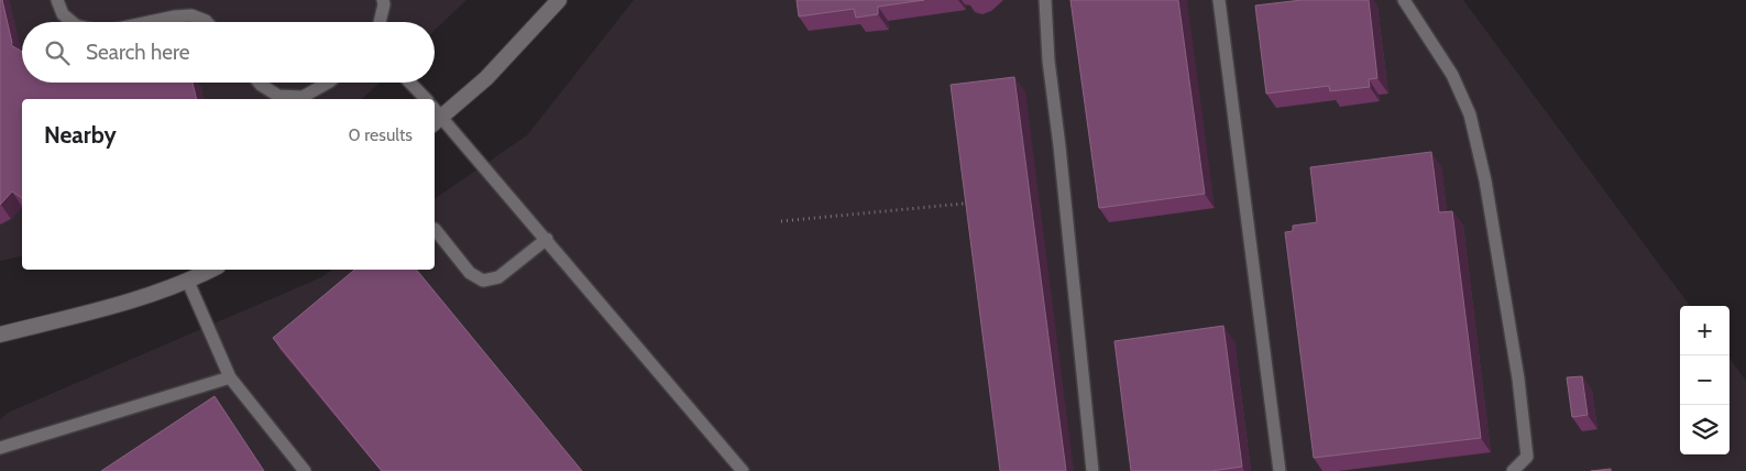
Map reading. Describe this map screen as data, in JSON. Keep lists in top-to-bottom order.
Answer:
{
  "page": {
    "search": "Search here",
    "heading": ["Nearby", "0 results"],
    "map_buttons": ["+", "−"]
  }
}
